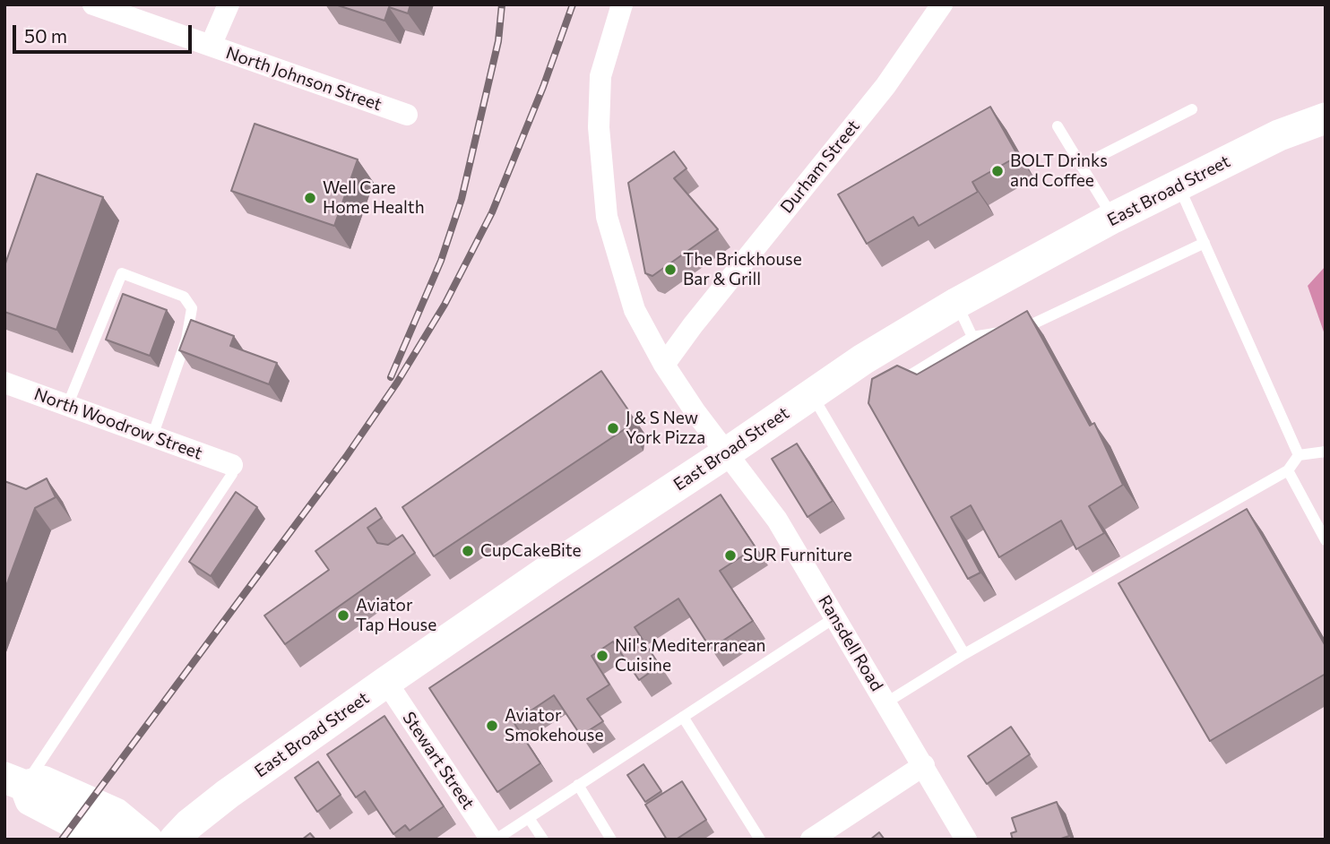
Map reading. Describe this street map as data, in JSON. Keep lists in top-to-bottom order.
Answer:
{
  "streets": {
    "main road": ["East Broad Street"],
    "street": [
      "North Johnson Street",
      "Durham Street",
      "North Woodrow Street",
      "Ransdell Road",
      "Stewart Street"
    ]
  },
  "crossings": [
    ["Durham Street", "Ransdell Road"],
    ["East Broad Street", "Ransdell Road"],
    ["East Broad Street", "Stewart Street"]
  ],
  "places": [
    "BOLT Drinks and Coffee",
    "Well Care Home Health",
    "The Brickhouse Bar & Grill",
    "J & S New York Pizza",
    "CupCakeBite",
    "SUR Furniture",
    "Aviator Tap House",
    "Nil's Mediterranean Cuisine",
    "Aviator Smokehouse"
  ],
  "scale_bar": "50 m"
}
